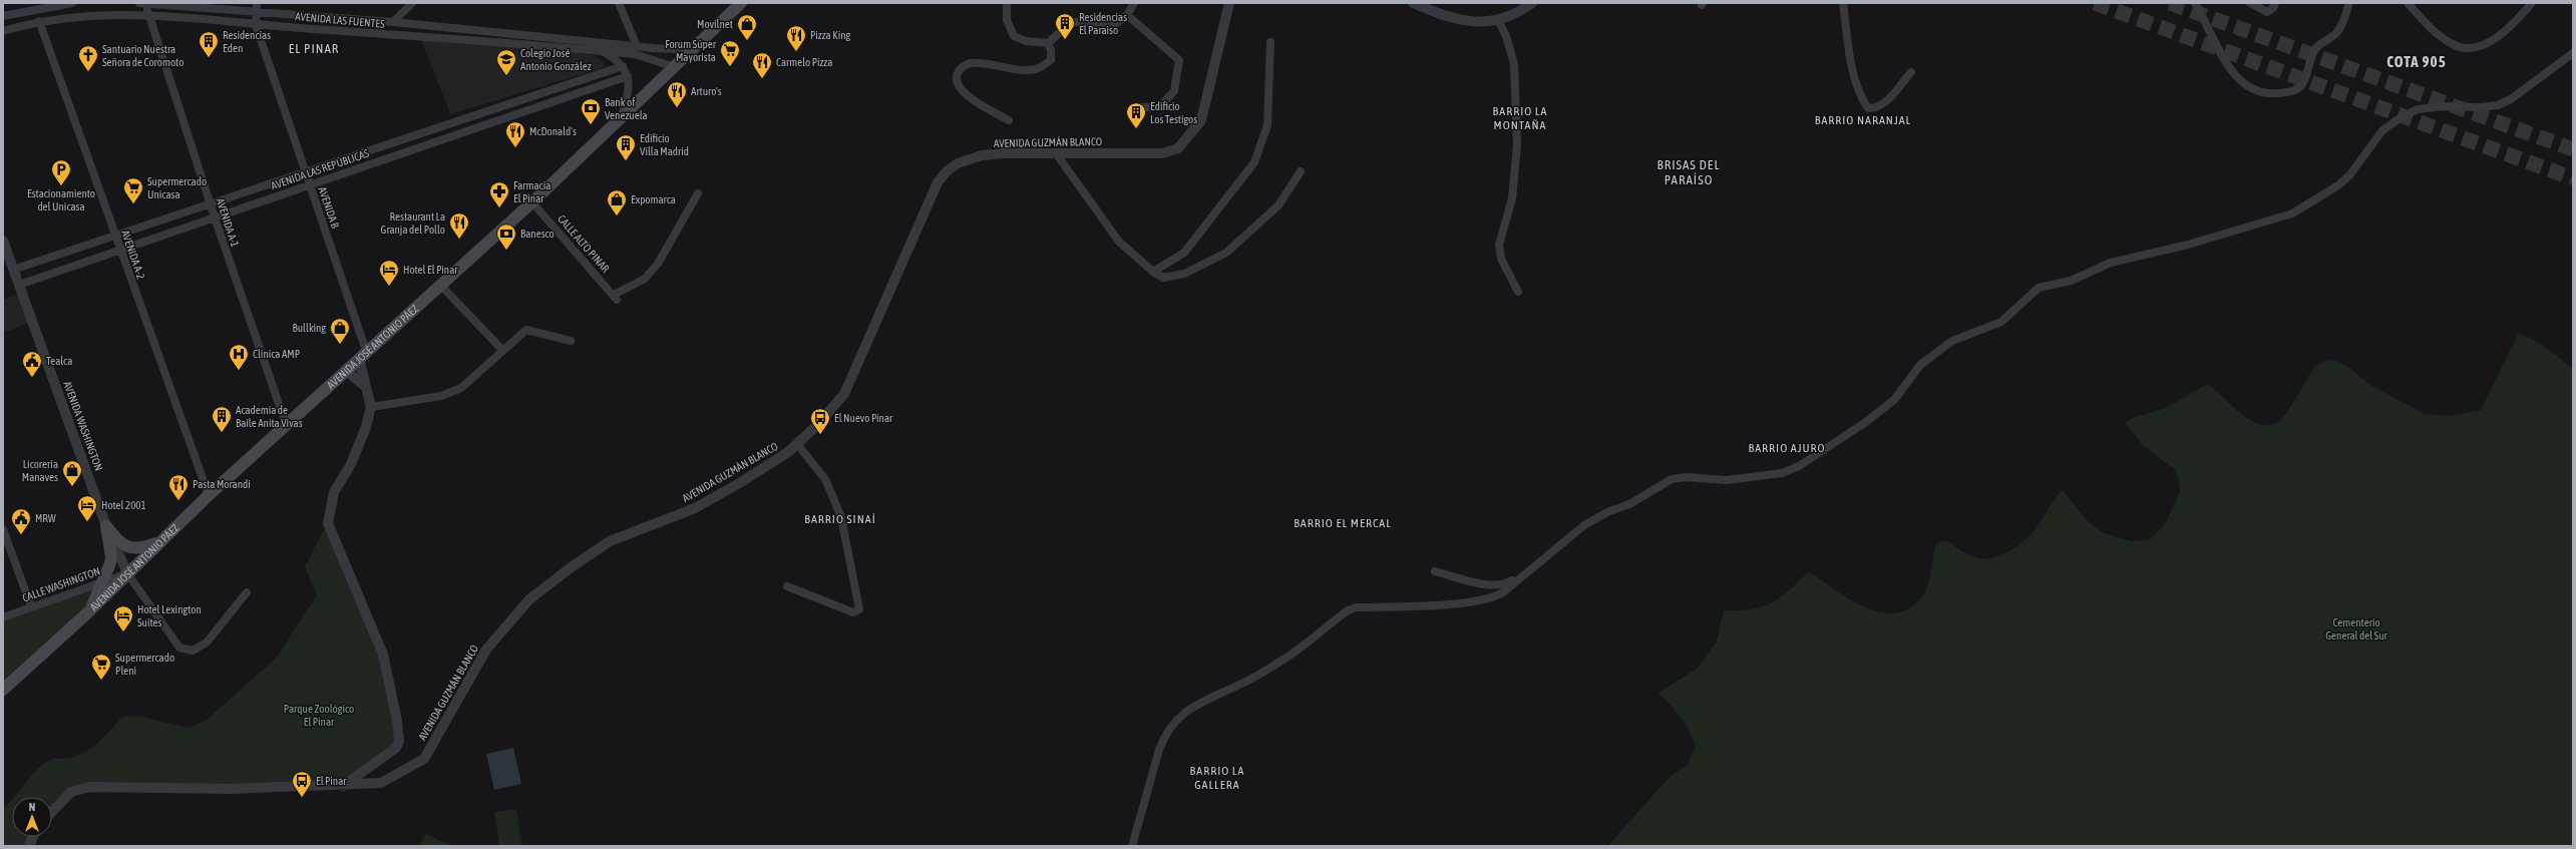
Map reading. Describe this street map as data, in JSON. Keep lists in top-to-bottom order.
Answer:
{
  "streets": {
    "main road": ["AVENIDA JOSÉ ANTONIO PÁEZ"],
    "street": [
      "AVENIDA LAS FUENTES",
      "AVENIDA GUZMÁN BLANCO",
      "AVENIDA LAS REPÚBLICAS",
      "AVENIDA B",
      "AVENIDA A-1",
      "CALLE ALTO PINAR",
      "AVENIDA A-2",
      "AVENIDA WASHINGTON",
      "CALLE WASHINGTON"
    ]
  },
  "crossings": [
    ["AVENIDA LAS FUENTES", "AVENIDA B"],
    ["AVENIDA LAS FUENTES", "AVENIDA A-1"],
    ["AVENIDA LAS FUENTES", "AVENIDA A-2"],
    ["AVENIDA LAS FUENTES", "AVENIDA JOSÉ ANTONIO PÁEZ"],
    ["AVENIDA LAS REPÚBLICAS", "AVENIDA B"],
    ["AVENIDA LAS REPÚBLICAS", "AVENIDA A-1"],
    ["AVENIDA LAS REPÚBLICAS", "AVENIDA A-2"],
    ["AVENIDA LAS REPÚBLICAS", "AVENIDA WASHINGTON"],
    ["AVENIDA B", "AVENIDA JOSÉ ANTONIO PÁEZ"],
    ["AVENIDA A-1", "AVENIDA JOSÉ ANTONIO PÁEZ"],
    ["CALLE ALTO PINAR", "AVENIDA JOSÉ ANTONIO PÁEZ"],
    ["AVENIDA A-2", "AVENIDA JOSÉ ANTONIO PÁEZ"],
    ["AVENIDA JOSÉ ANTONIO PÁEZ", "AVENIDA WASHINGTON"],
    ["AVENIDA JOSÉ ANTONIO PÁEZ", "CALLE WASHINGTON"],
    ["AVENIDA WASHINGTON", "CALLE WASHINGTON"]
  ],
  "districts": [
    "EL PINAR",
    "COTA 905",
    "BARRIO LA MONTAÑA",
    "BARRIO NARANJAL",
    "BRISAS DEL PARAÍSO",
    "BARRIO AJURO",
    "BARRIO SINAÍ",
    "BARRIO EL MERCAL",
    "BARRIO LA GALLERA"
  ],
  "parks": ["Cementerio General del Sur", "Parque Zoológico El Pinar"],
  "places": {
    "building": [
      "Residencias El Paraiso",
      "Residencias Eden",
      "Edificio Los Testigos",
      "Edificio Villa Madrid",
      "Academia de Baile Anita Vivas"
    ],
    "shop": [
      "Movilnet",
      "Expomarca",
      "Bullking",
      "Licorería Manaves"
    ],
    "restaurant": [
      "Pizza King",
      "Carmelo Pizza",
      "Arturo's",
      "McDonald's",
      "Restaurant La Granja del Pollo",
      "Pasta Morandi"
    ],
    "supermarket": ["Forum Súper Mayorista", "Supermercado Unicasa", "Supermercado Pleni"],
    "church": ["Santuario Nuestra Señora de Coromoto"],
    "school or university": ["Colegio José Antonio González"],
    "bank": ["Bank of Venezuela", "Banesco"],
    "parking": ["Estacionamiento del Unicasa"],
    "pharmacy": ["Farmacia El Pinar"],
    "hotel": ["Hotel El Pinar", "Hotel 2001", "Hotel Lexington Suites"],
    "hospital": ["Clínica AMP"],
    "public building": ["Tealca", "MRW"],
    "bus stop": ["El Nuevo Pinar", "El Pinar"]
  },
  "north": "top"
}
